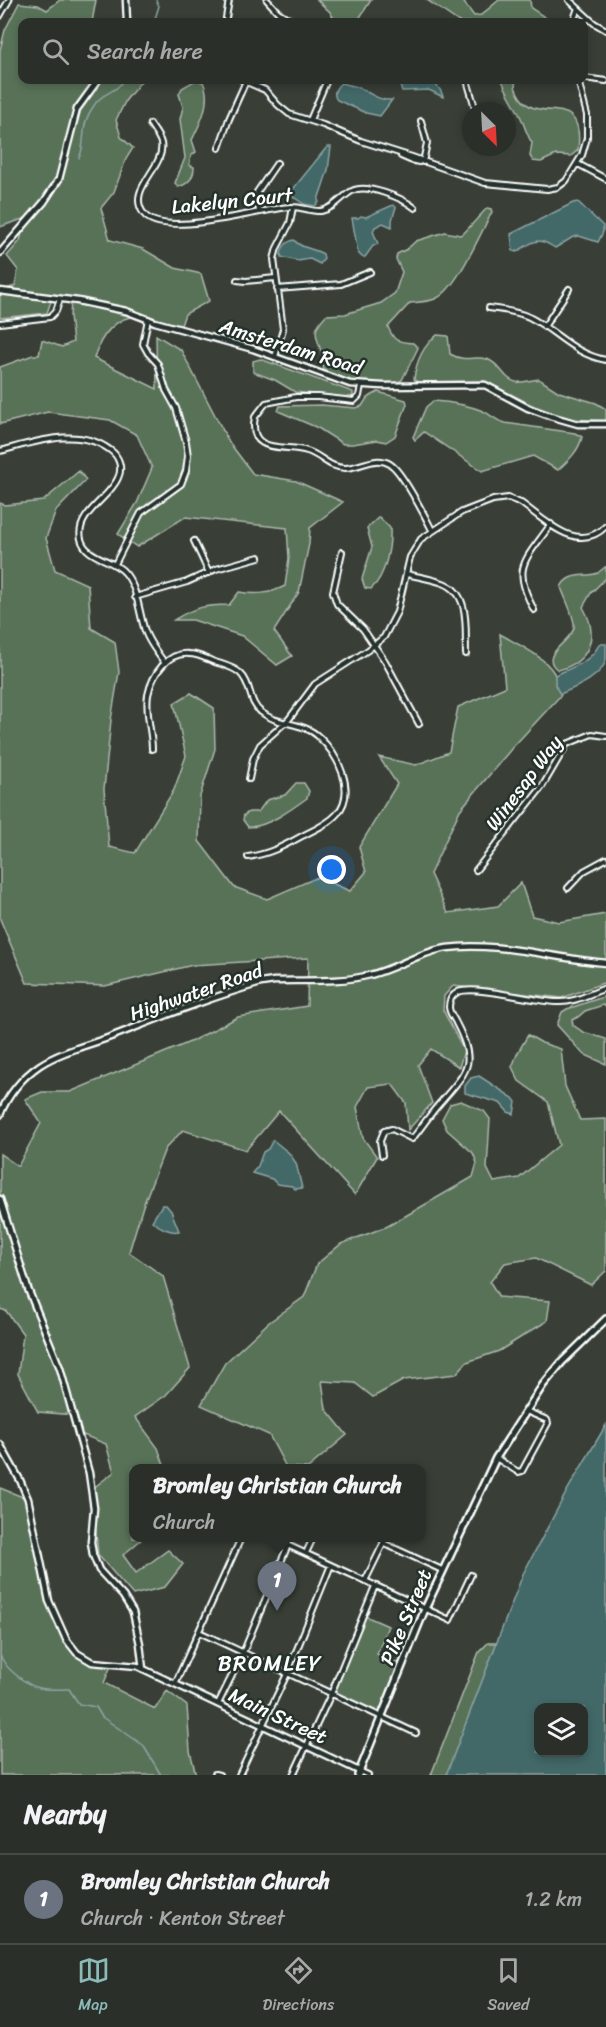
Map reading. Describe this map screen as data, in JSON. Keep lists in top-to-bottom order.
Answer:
{
  "streets": {
    "main road": ["Pike Street"],
    "street": [
      "Lakelyn Court",
      "Amsterdam Road",
      "Winesap Way",
      "Highwater Road",
      "Main Street"
    ]
  },
  "crossings": [
    ["Pike Street", "Main Street"]
  ],
  "districts": ["BROMLEY"],
  "north": "bottom right",
  "page": {
    "search": "Search here",
    "popup": ["Bromley Christian Church", "Church"],
    "pins": "1",
    "heading": "Nearby",
    "list": [
      {
        "mark": "1",
        "name": "Bromley Christian Church",
        "note": "Church · Kenton Street",
        "value": "1.2 km"
      }
    ],
    "nav": ["Map", "Directions", "Saved"]
  }
}
